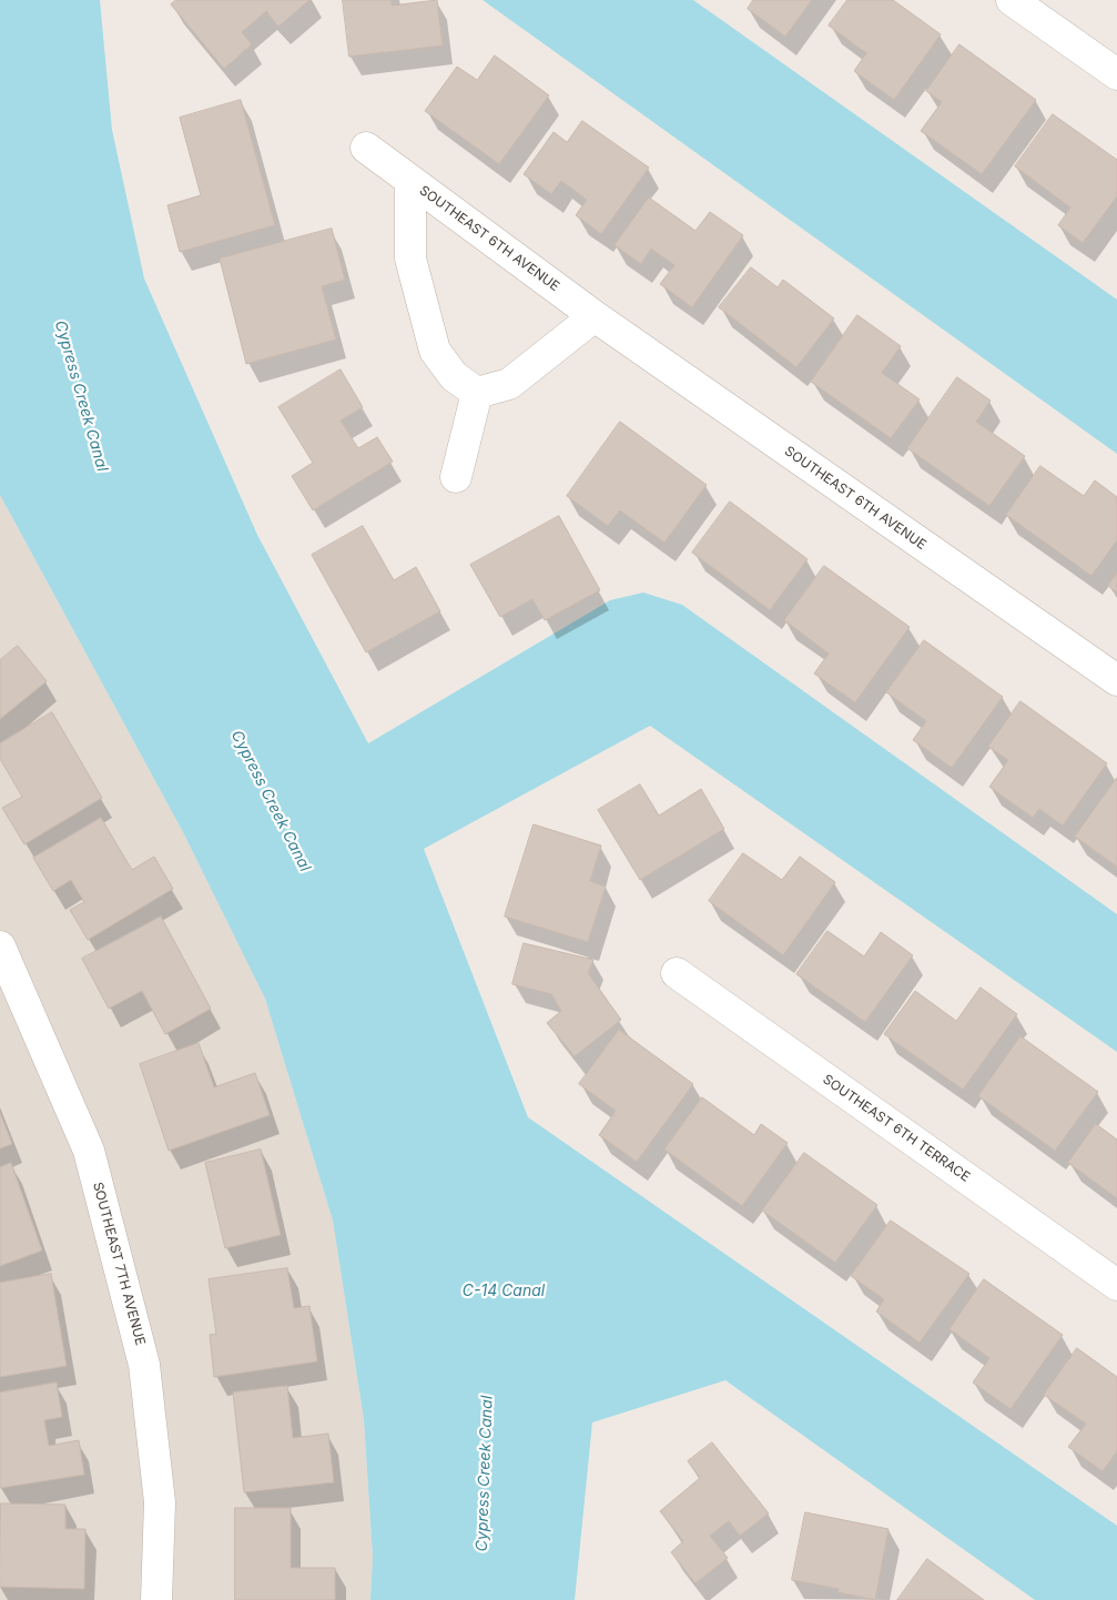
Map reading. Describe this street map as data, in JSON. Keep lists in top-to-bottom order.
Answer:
{
  "streets": {
    "street": ["SOUTHEAST 6TH AVENUE", "SOUTHEAST 6TH TERRACE", "SOUTHEAST 7TH AVENUE"]
  },
  "water": ["Cypress Creek Canal", "C-14 Canal"]
}
